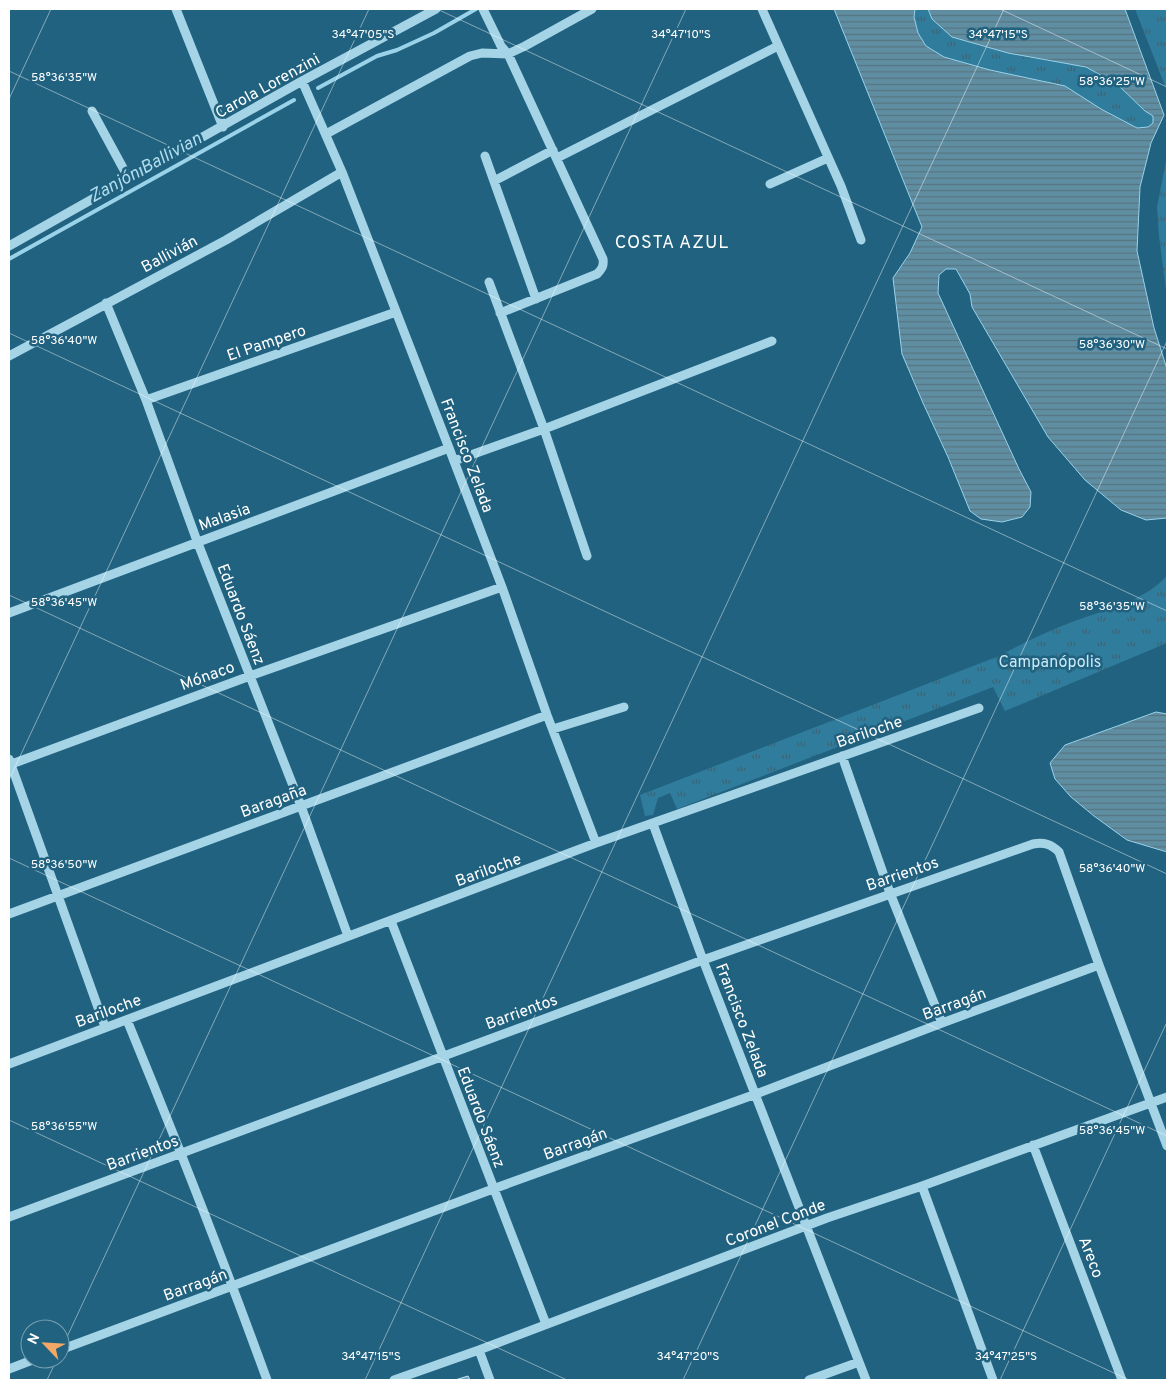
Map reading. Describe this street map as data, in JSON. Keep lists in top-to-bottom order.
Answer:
{
  "streets": {
    "street": [
      "Carola Lorenzini",
      "Ballivián",
      "El Pampero",
      "Francisco Zelada",
      "Malasia",
      "Eduardo Sáenz",
      "Mónaco",
      "Bariloche",
      "Baragaña",
      "Barrientos",
      "Barragán",
      "Coronel Conde",
      "Areco"
    ]
  },
  "crossings": [
    ["Carola Lorenzini", "Francisco Zelada"],
    ["Ballivián", "Francisco Zelada"],
    ["Ballivián", "Eduardo Sáenz"],
    ["El Pampero", "Francisco Zelada"],
    ["El Pampero", "Eduardo Sáenz"],
    ["Francisco Zelada", "Malasia"],
    ["Francisco Zelada", "Mónaco"],
    ["Francisco Zelada", "Bariloche"],
    ["Francisco Zelada", "Baragaña"],
    ["Francisco Zelada", "Barrientos"],
    ["Francisco Zelada", "Barragán"],
    ["Francisco Zelada", "Coronel Conde"],
    ["Malasia", "Eduardo Sáenz"],
    ["Eduardo Sáenz", "Mónaco"],
    ["Eduardo Sáenz", "Bariloche"],
    ["Eduardo Sáenz", "Baragaña"],
    ["Eduardo Sáenz", "Barrientos"],
    ["Eduardo Sáenz", "Barragán"],
    ["Eduardo Sáenz", "Coronel Conde"],
    ["Barrientos", "Barragán"],
    ["Coronel Conde", "Areco"]
  ],
  "districts": ["COSTA AZUL"],
  "water": ["Zanjón Ballivian"],
  "parks": ["Campanópolis"],
  "north": "top left",
  "coordinates": [
    "34°47'05\"S",
    "34°47'10\"S",
    "34°47'15\"S",
    "58°36'35\"W",
    "58°36'25\"W",
    "58°36'40\"W",
    "58°36'30\"W",
    "58°36'45\"W",
    "58°36'50\"W",
    "58°36'55\"W",
    "34°47'20\"S",
    "34°47'25\"S"
  ]
}
